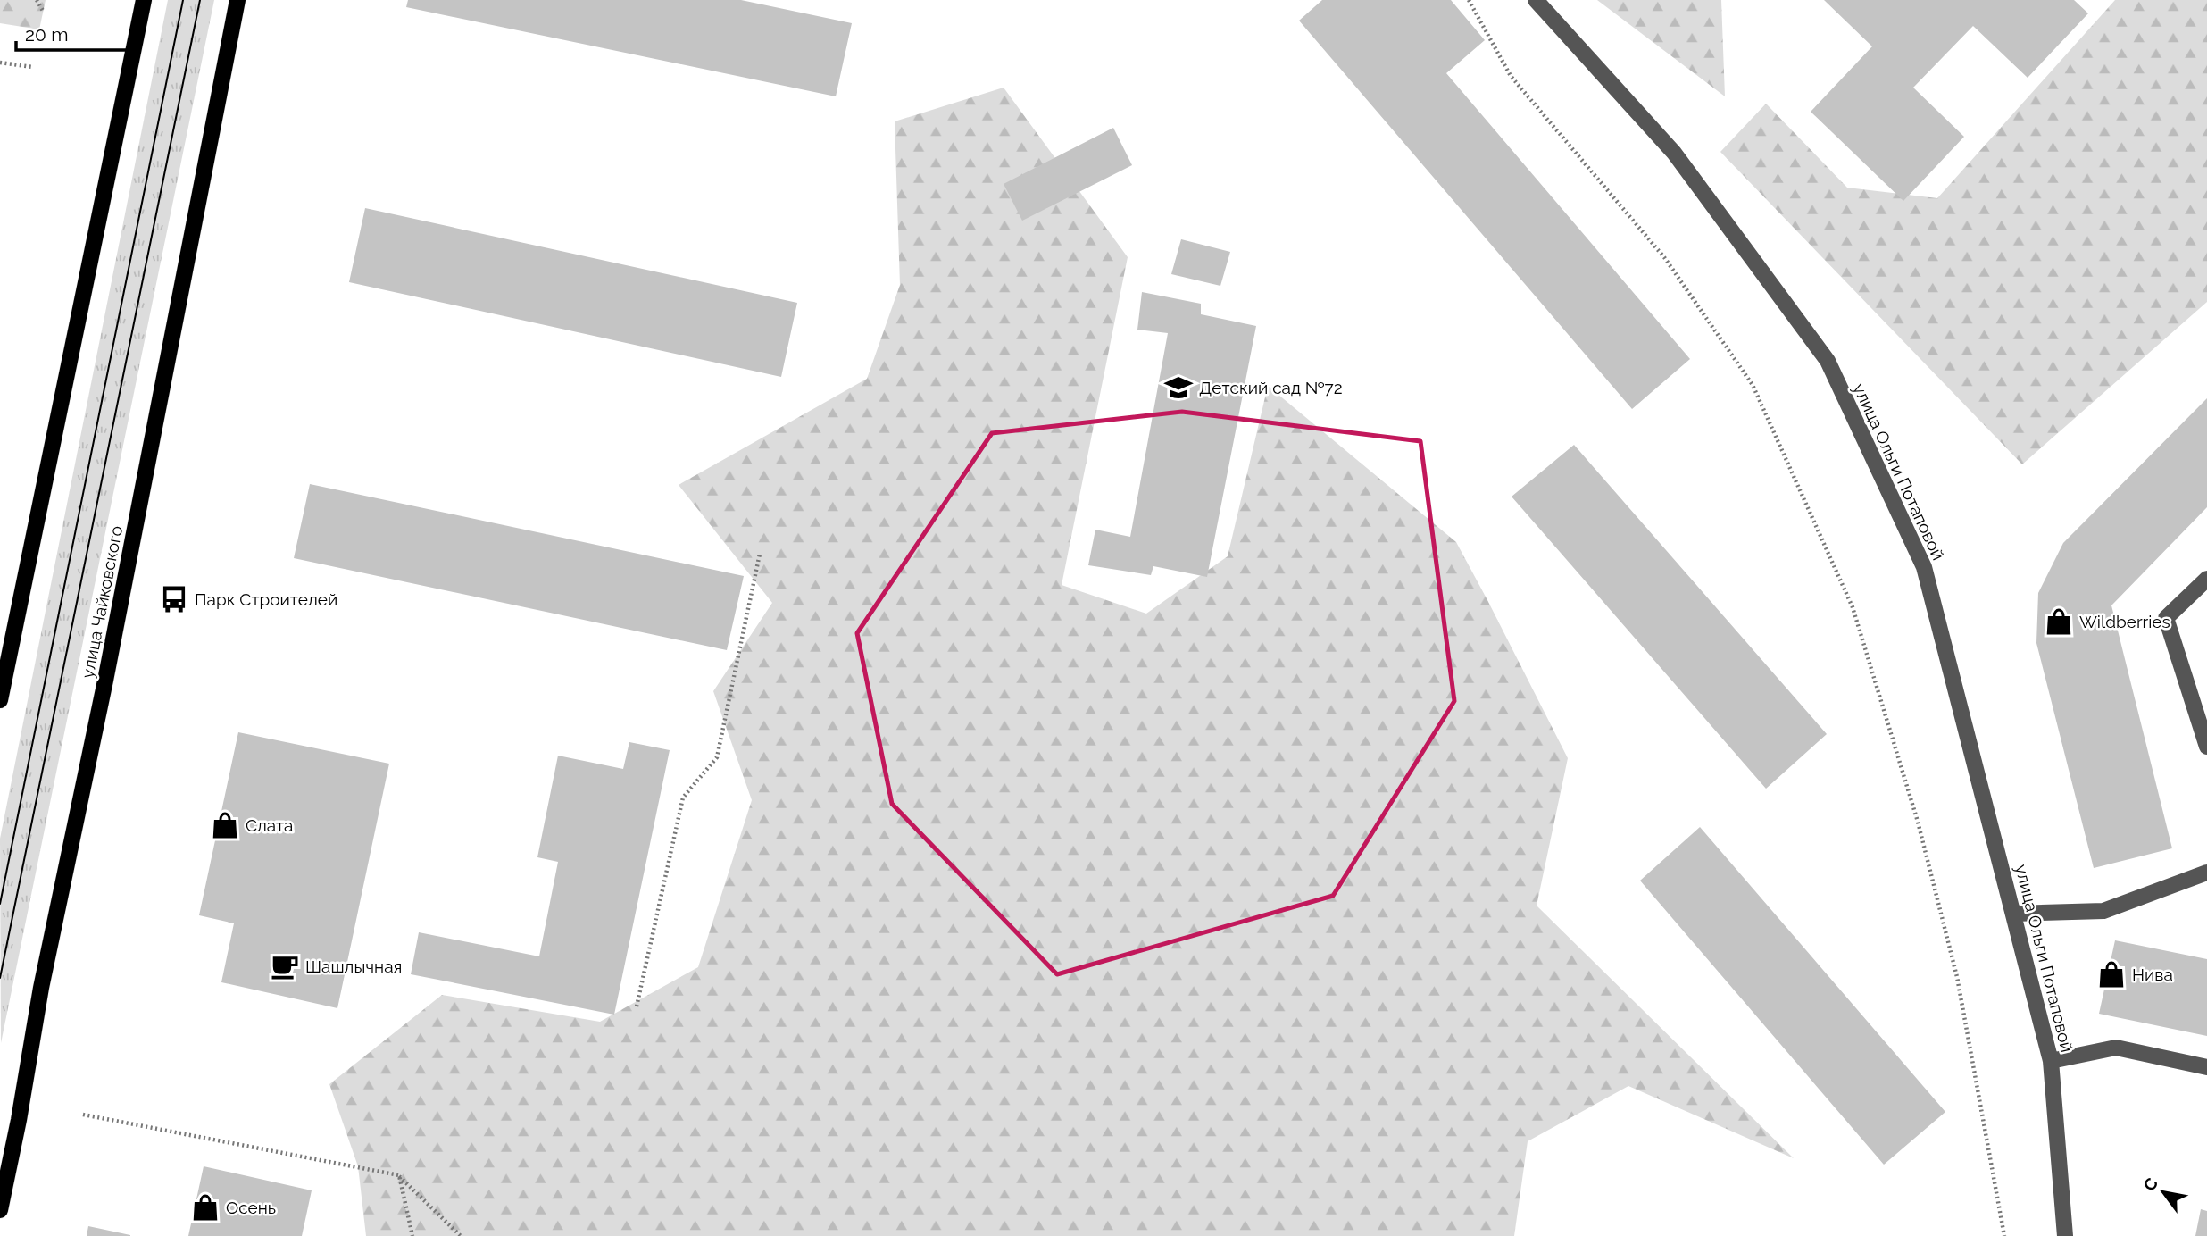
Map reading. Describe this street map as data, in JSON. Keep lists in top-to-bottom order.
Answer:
{
  "streets": {
    "main road": ["улица Чайковского"],
    "street": ["улица Ольги Потаповой"]
  },
  "places": {
    "school or university": ["Детский сад №72"],
    "bus stop": ["Парк Строителей"],
    "shop": [
      "Wildberries",
      "Слата",
      "Нива",
      "Осень"
    ],
    "cafe": ["Шашлычная"]
  },
  "scale_bar": "20 m",
  "north": "top left"
}
